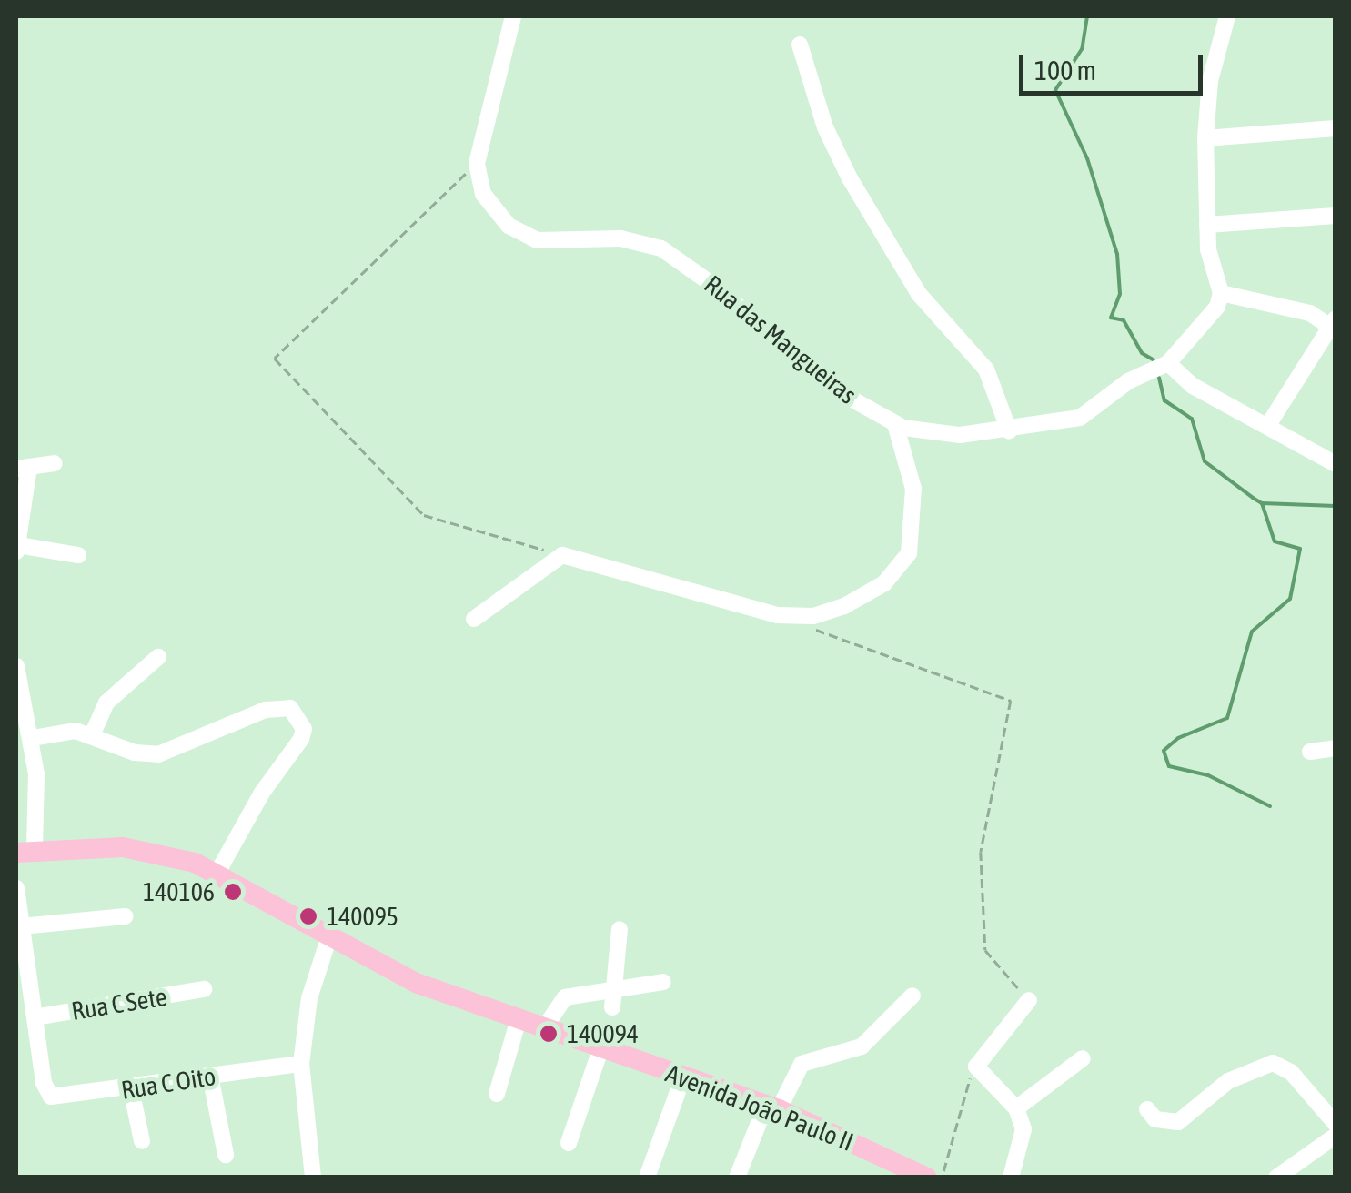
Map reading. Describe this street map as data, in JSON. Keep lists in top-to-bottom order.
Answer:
{
  "streets": {
    "main road": ["Avenida João Paulo II"],
    "street": ["Rua das Mangueiras", "Rua C Sete", "Rua C Oito"]
  },
  "crossings": [
    ["Rua C Sete", "Rua C Oito"]
  ],
  "places": ["140106", "140095", "140094"],
  "scale_bar": "100 m"
}
